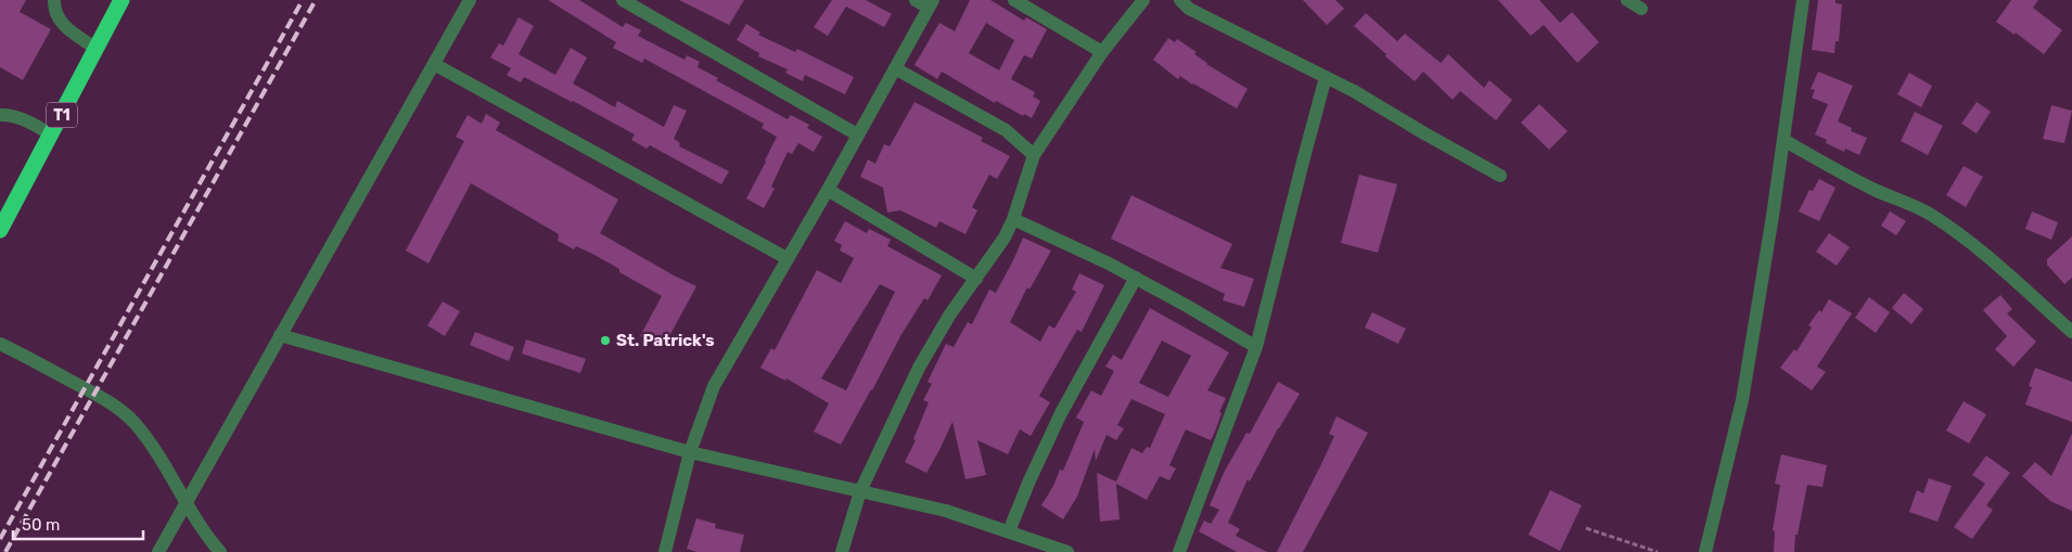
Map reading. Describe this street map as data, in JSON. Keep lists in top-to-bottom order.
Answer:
{
  "streets": {
    "highway": ["T1"]
  },
  "places": ["St. Patrick's"],
  "scale_bar": "50 m"
}
